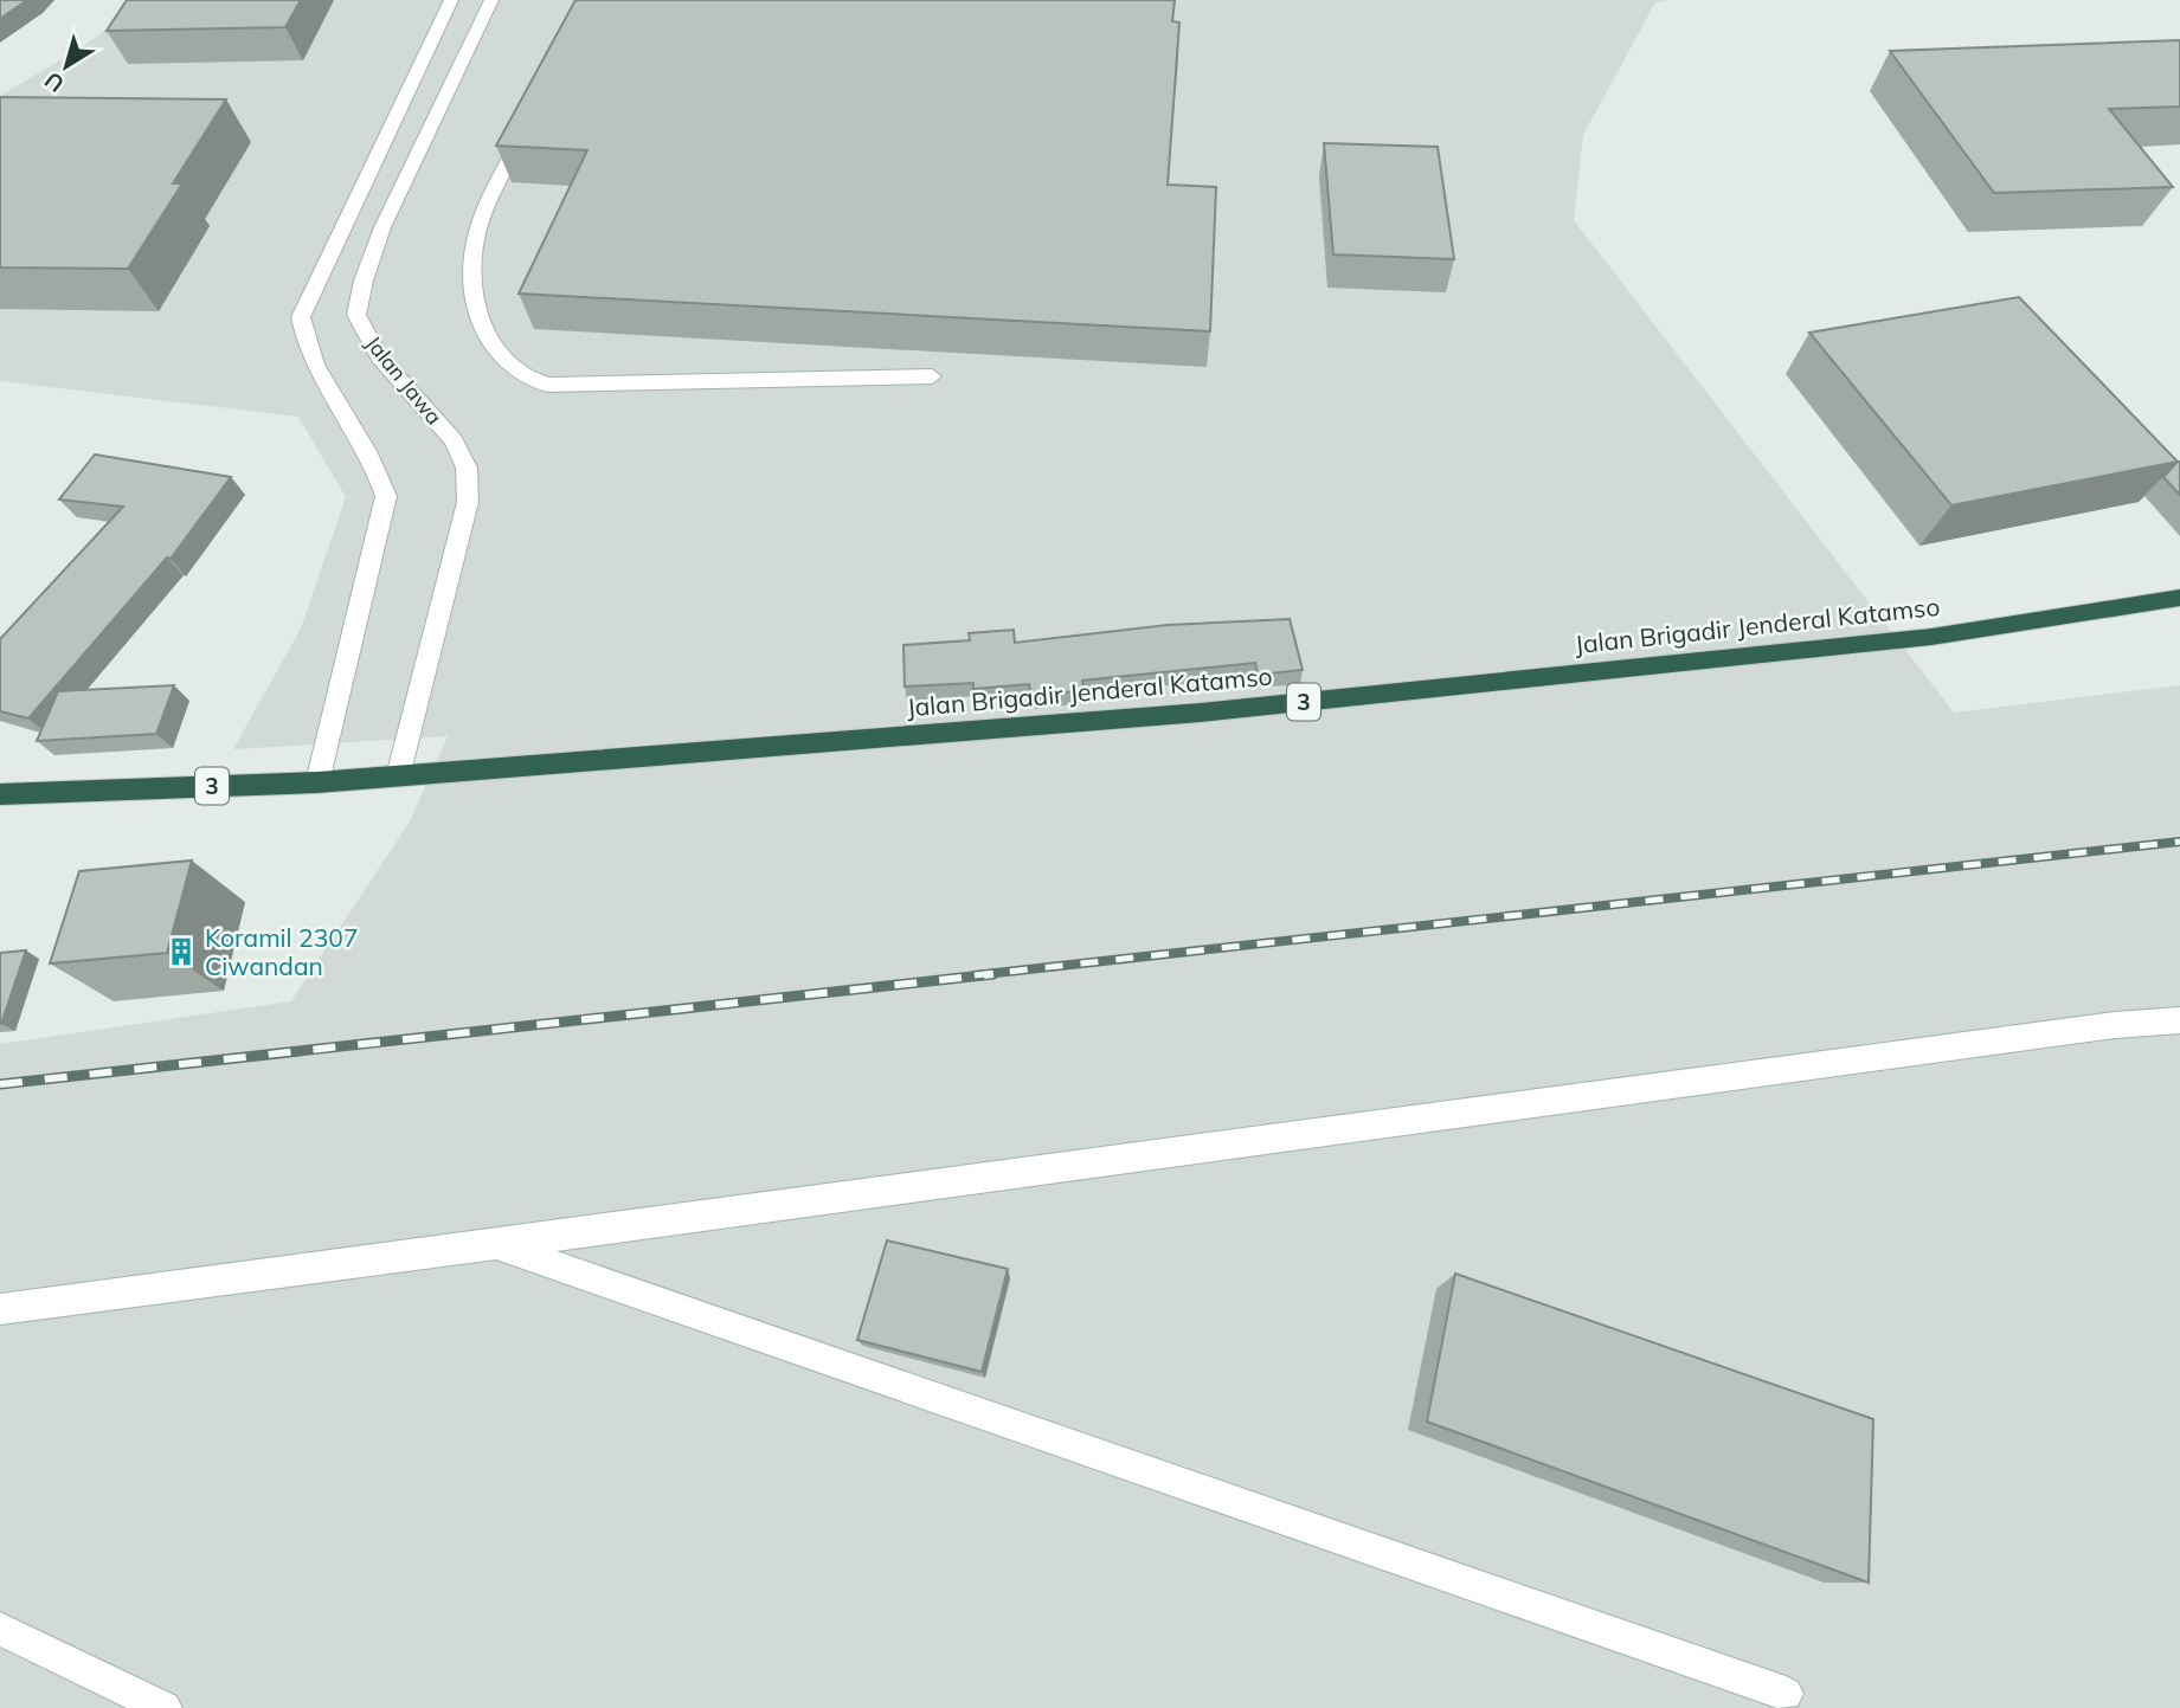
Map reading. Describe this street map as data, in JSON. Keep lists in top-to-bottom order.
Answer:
{
  "streets": {
    "highway": ["Jalan Brigadir Jenderal Katamso", "3"],
    "street": ["Jalan Jawa"]
  },
  "crossings": [
    ["Jalan Jawa", "Jalan Brigadir Jenderal Katamso"]
  ],
  "places": {
    "building": ["Koramil 2307 Ciwandan"]
  },
  "north": "bottom left"
}
